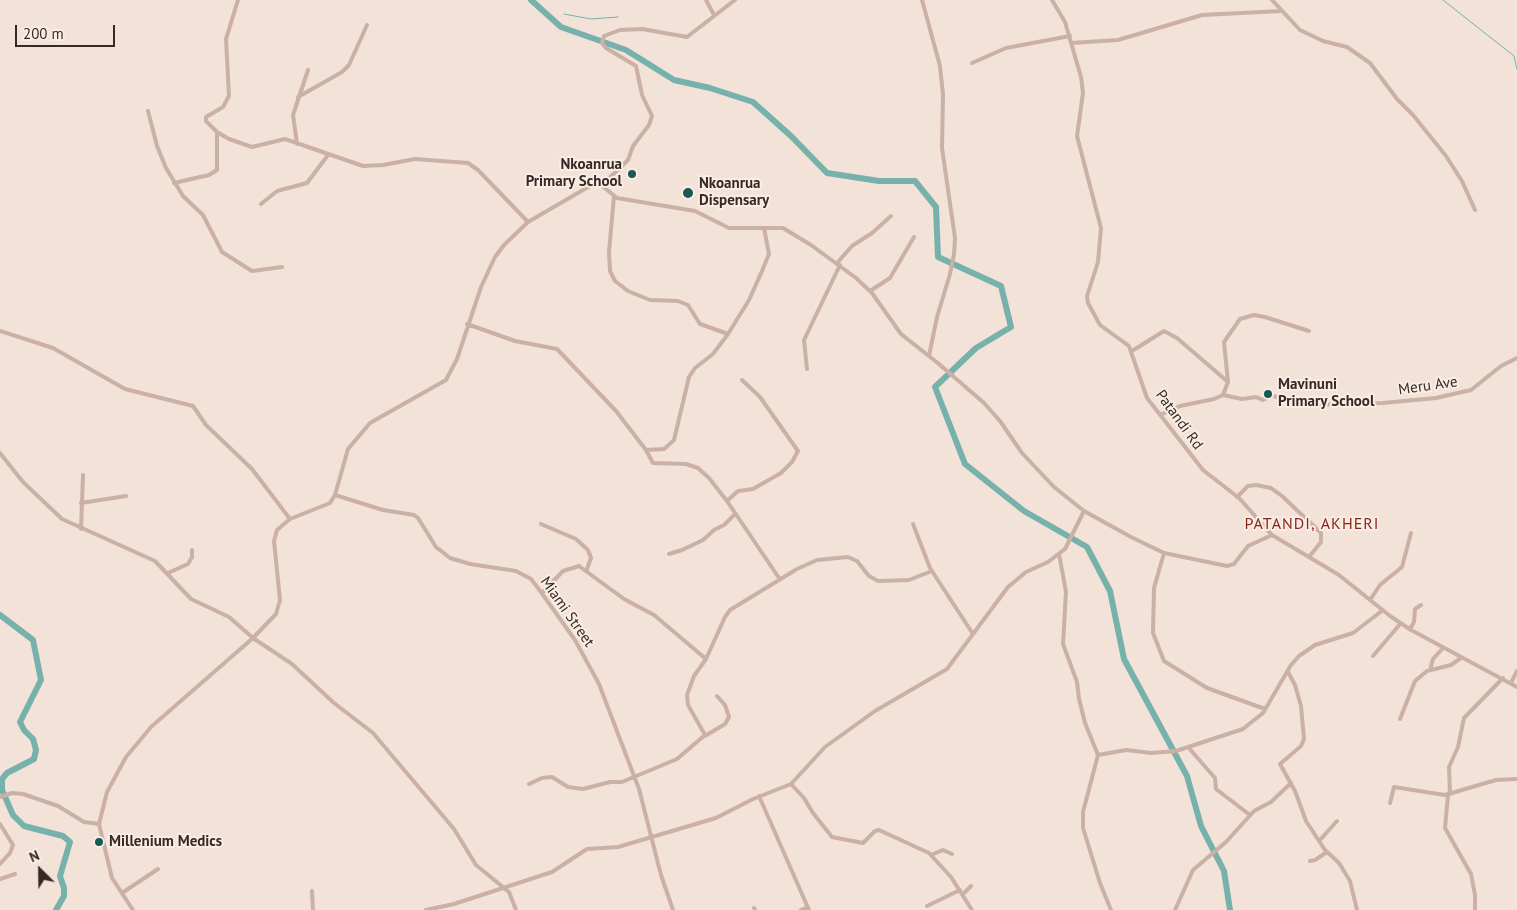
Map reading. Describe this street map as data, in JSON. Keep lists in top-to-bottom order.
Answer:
{
  "streets": {
    "street": ["Meru Ave", "Patandi Rd", "Miami Street"]
  },
  "districts": ["PATANDI, AKHERI"],
  "places": [
    "Nkoanrua Primary School",
    "Nkoanrua Dispensary",
    "Mavinuni Primary School",
    "Millenium Medics"
  ],
  "scale_bar": "200 m",
  "north": "top left"
}
